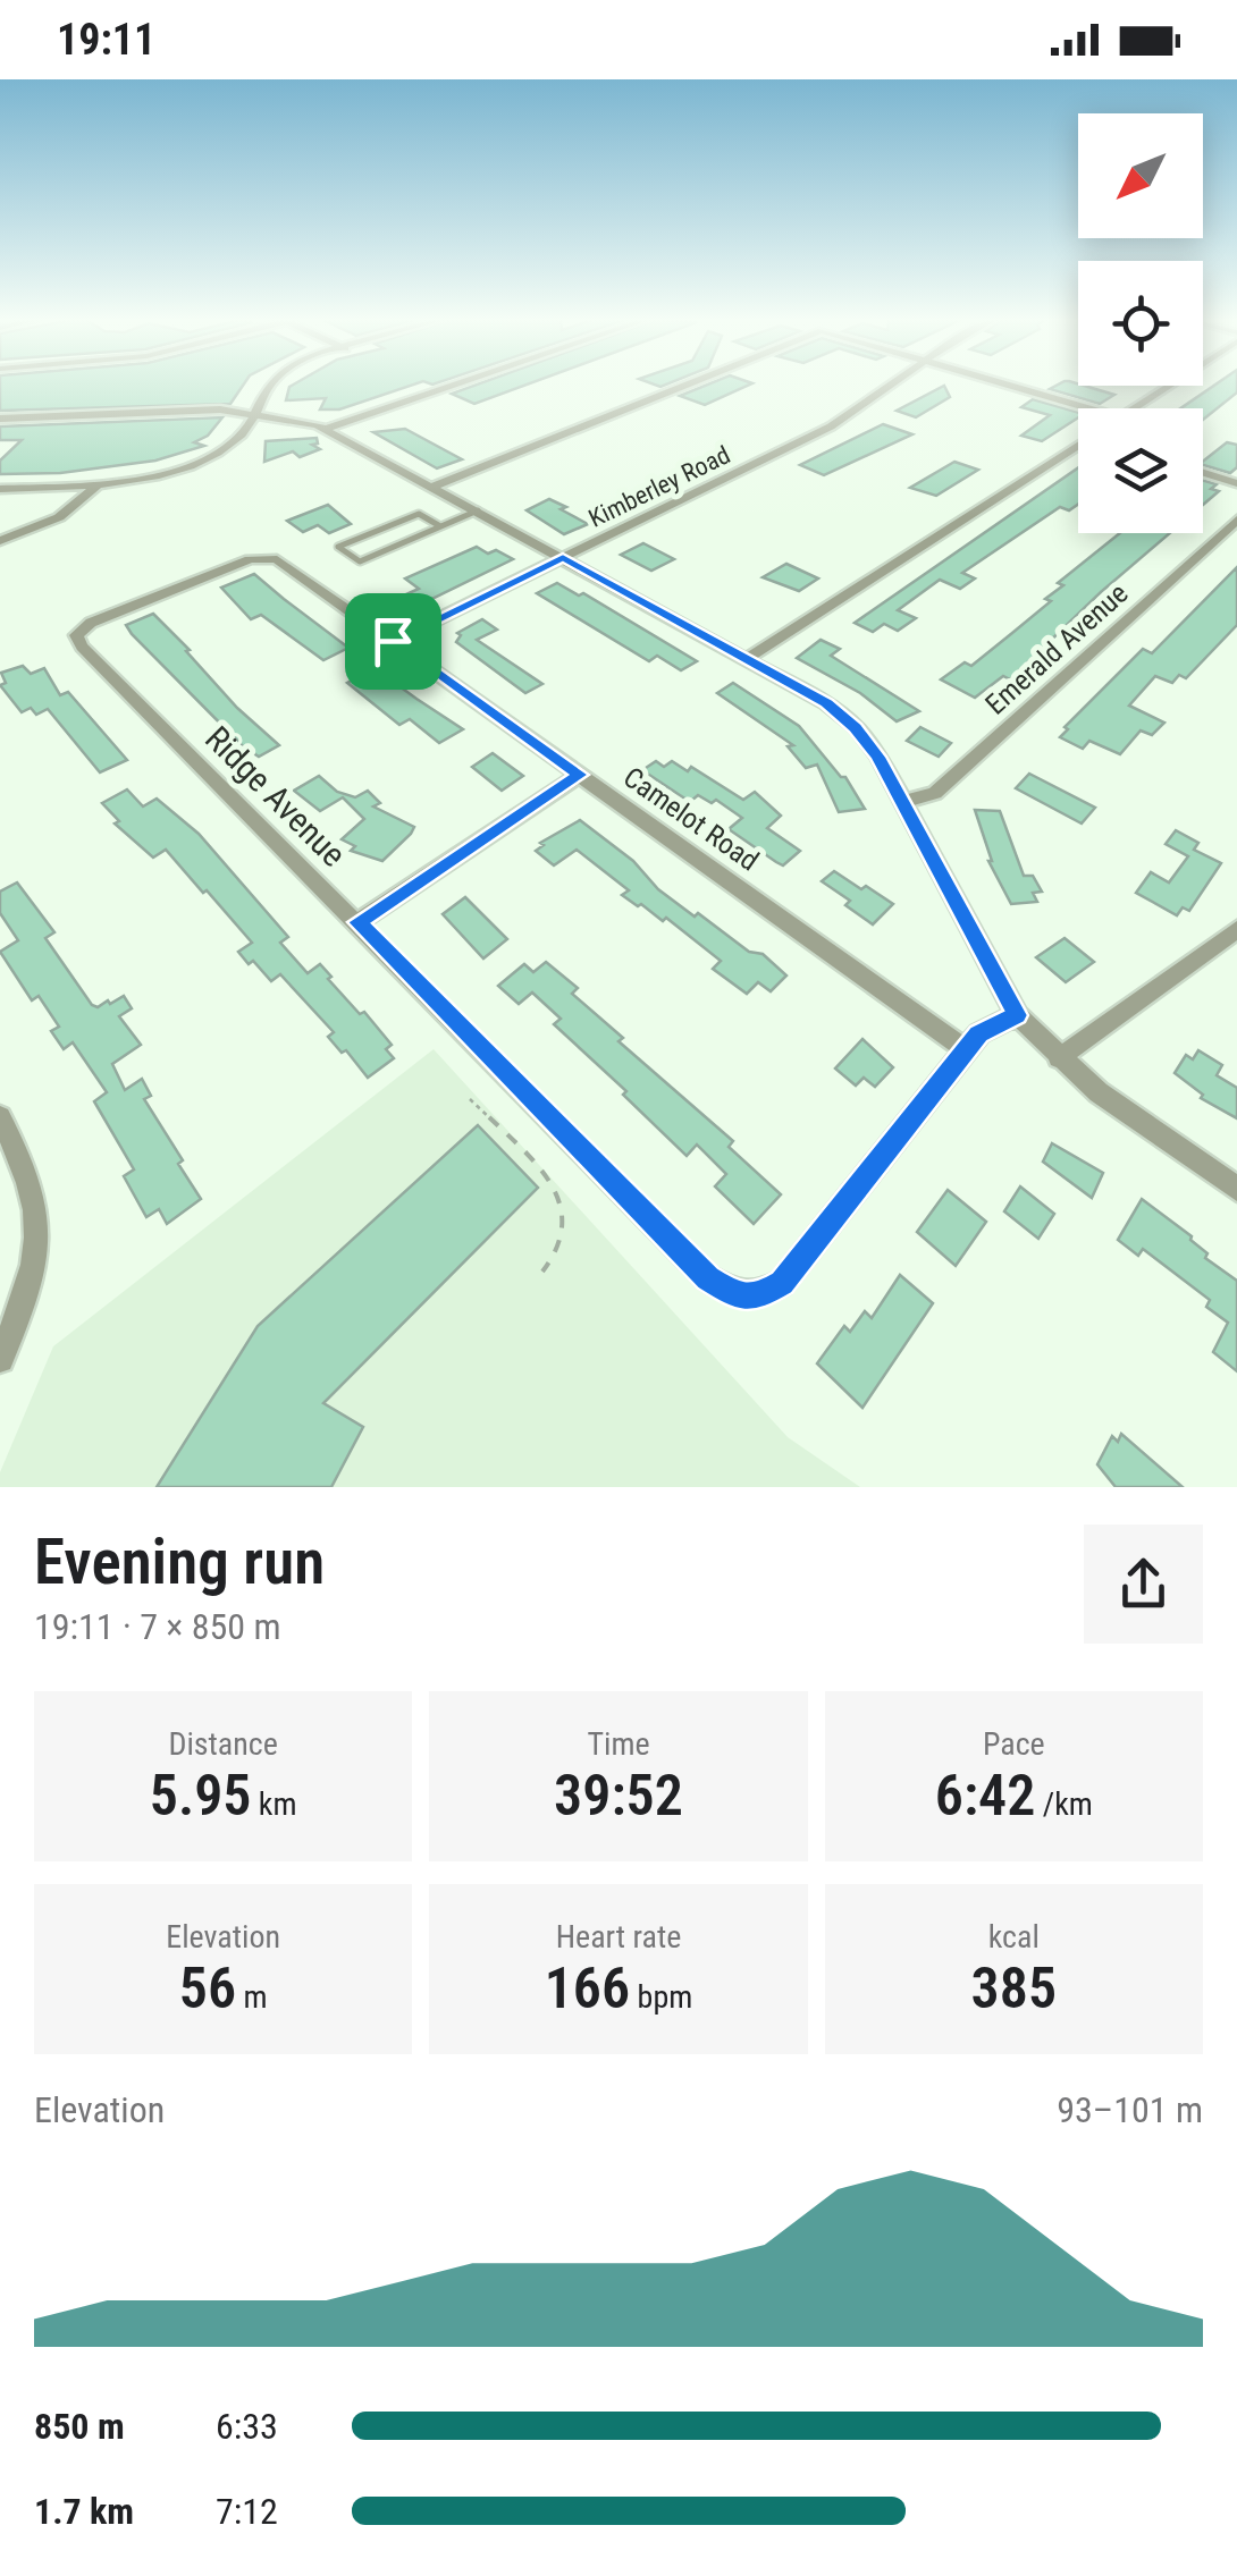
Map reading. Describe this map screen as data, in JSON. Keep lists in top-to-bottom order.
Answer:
{
  "streets": {
    "street": [
      "Kimberley Road",
      "Emerald Avenue",
      "Ridge Avenue",
      "Camelot Road"
    ]
  },
  "crossings": [
    ["Kimberley Road", "Camelot Road"],
    ["Ridge Avenue", "Camelot Road"]
  ],
  "north": "bottom left",
  "page": {
    "status": "19:11",
    "heading": ["Evening run", "19:11 · 7 × 850 m"],
    "stats": [
      ["Distance", "5.95 km"],
      ["Time", "39:52"],
      ["Pace", "6:42 /km"],
      ["Elevation", "56 m"],
      ["Heart rate", "166 bpm"],
      ["kcal", "385"]
    ],
    "chart": ["Elevation", "93–101 m"],
    "list": [
      {
        "name": "850 m",
        "note": "6:33"
      },
      {
        "name": "1.7 km",
        "note": "7:12"
      }
    ]
  }
}
